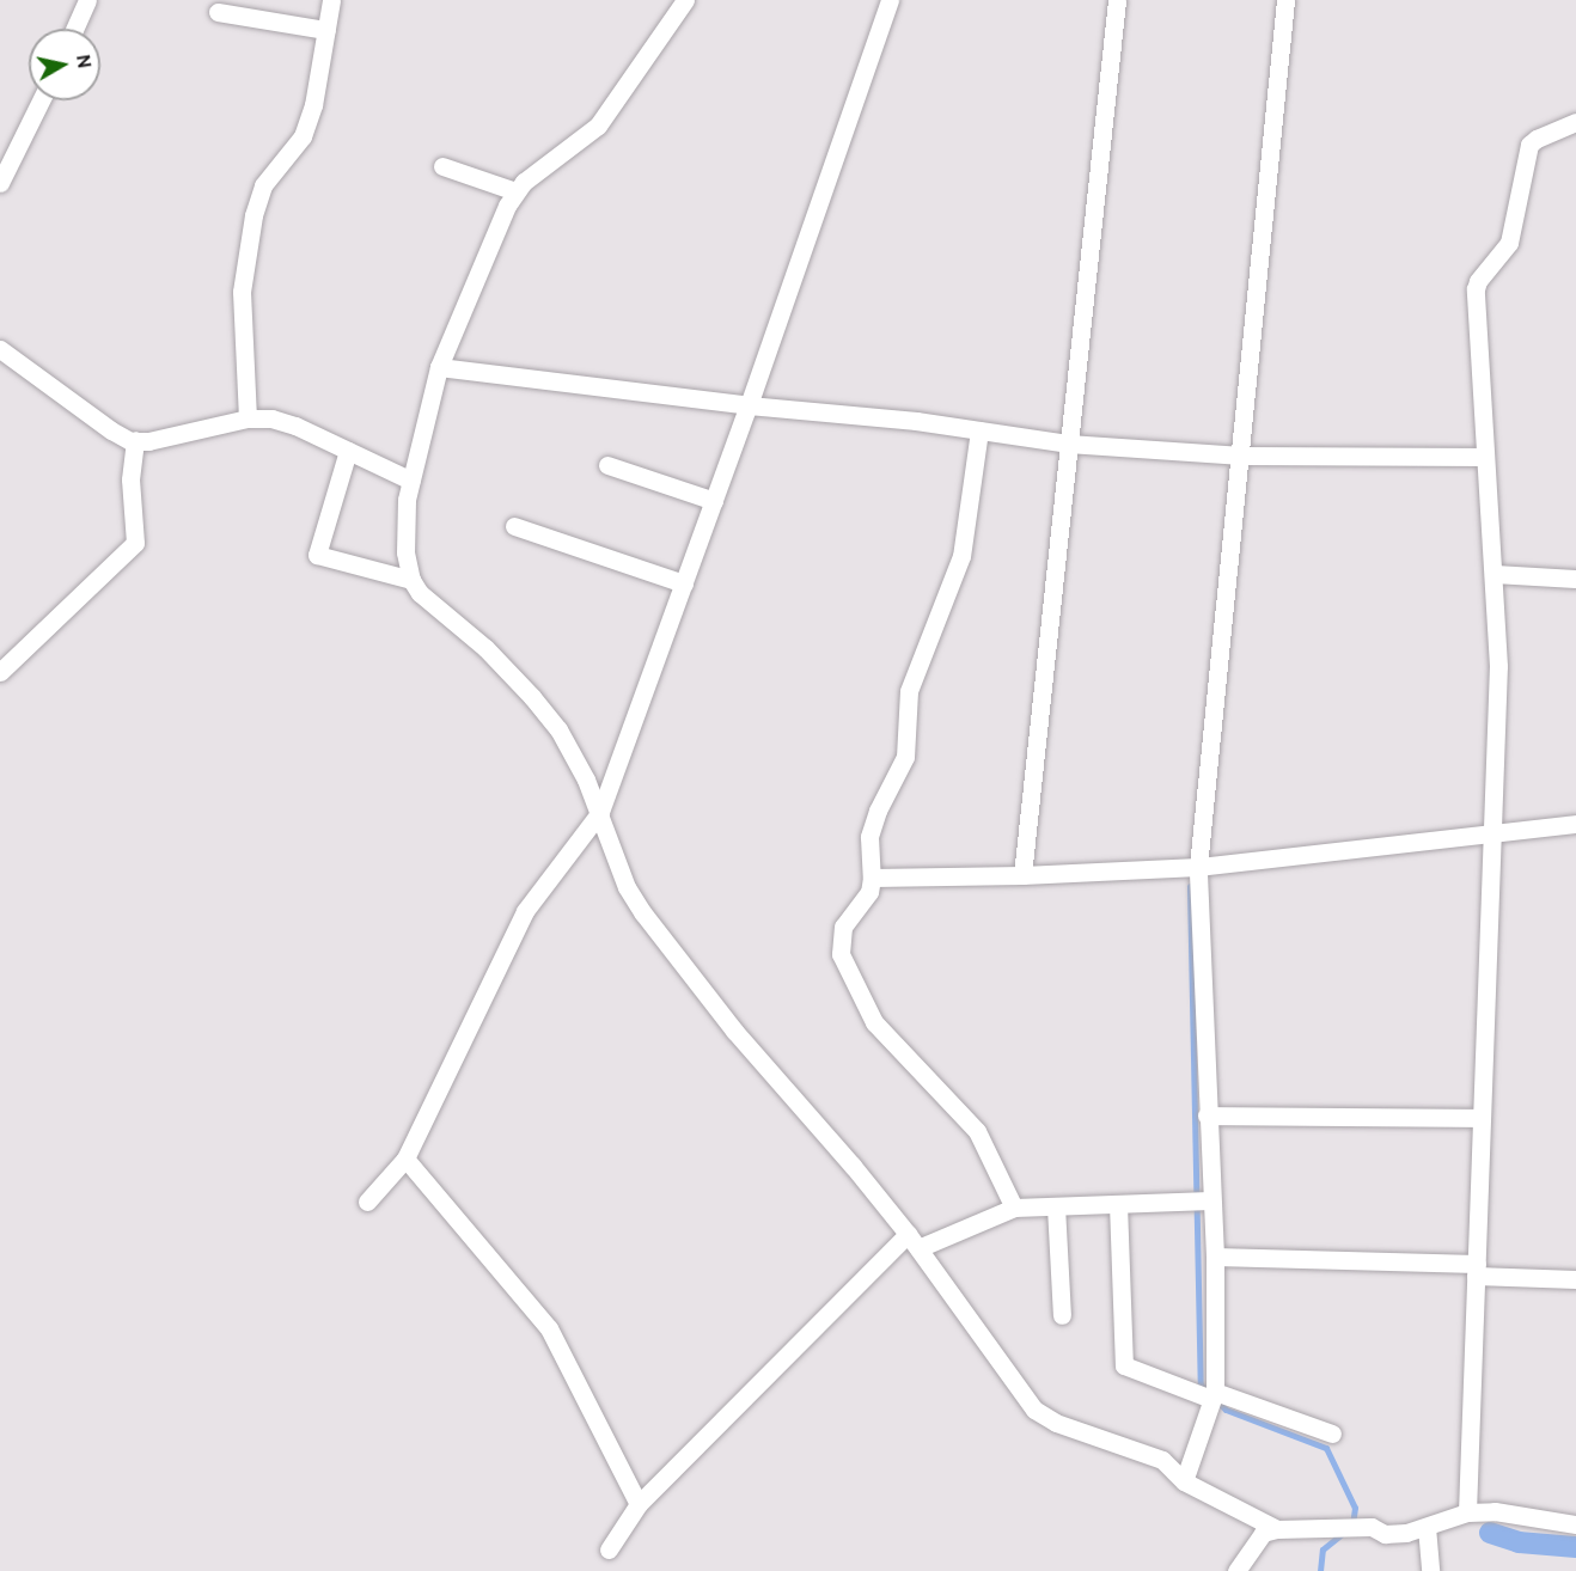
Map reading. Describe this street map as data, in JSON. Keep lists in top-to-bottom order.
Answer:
{
  "north": "right"
}
